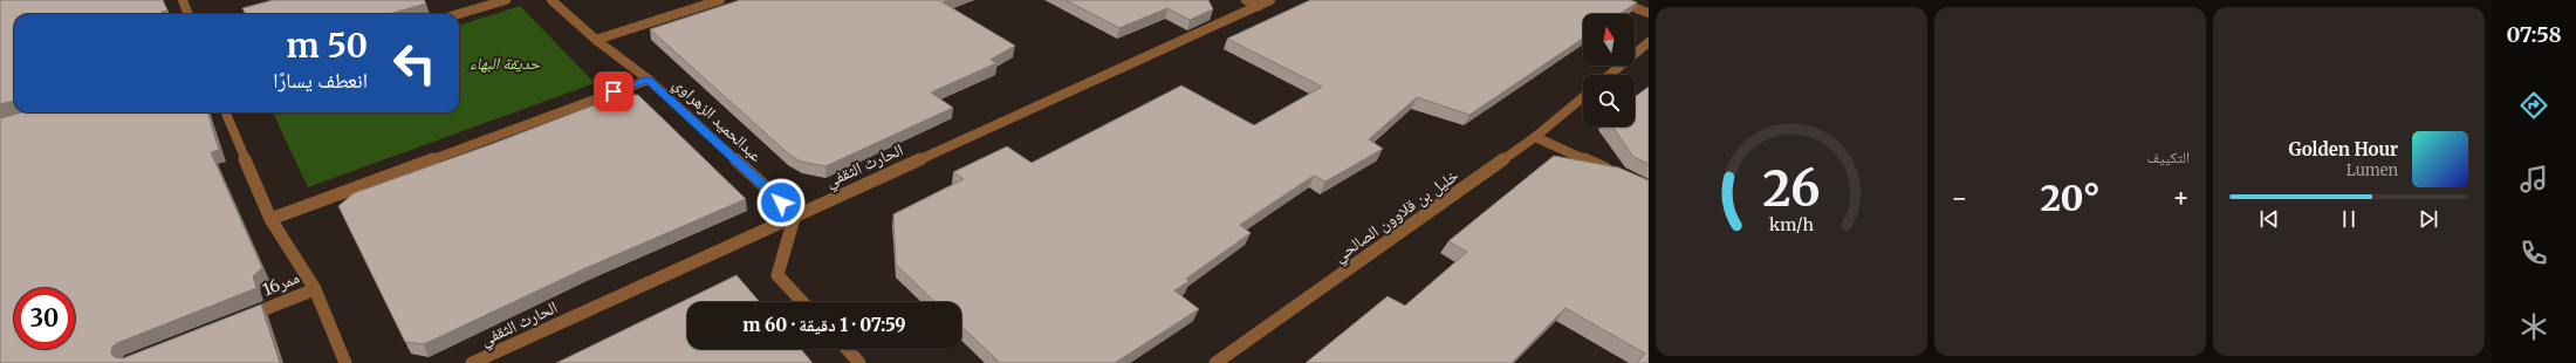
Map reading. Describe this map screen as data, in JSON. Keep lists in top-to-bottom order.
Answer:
{
  "streets": {
    "street": [
      "عبدالحميد الزهراوي",
      "الحارث الثقفي",
      "خليل بن قلاوون الصالحي",
      "ممر16"
    ]
  },
  "crossings": [
    ["عبدالحميد الزهراوي", "الحارث الثقفي"]
  ],
  "parks": ["حديقة البهاء"],
  "north": "top",
  "page": {
    "tabs": "07:58",
    "tile": "التكييف",
    "turn": ["50 m", "انعطف يسارًا"],
    "song": ["Golden Hour", "Lumen"],
    "heat": ["−", "20°", "+"],
    "limit": "30",
    "trip": "07:59 · 1 دقيقة · 60 m",
    "gauge": ["26", "km/h"]
  }
}
